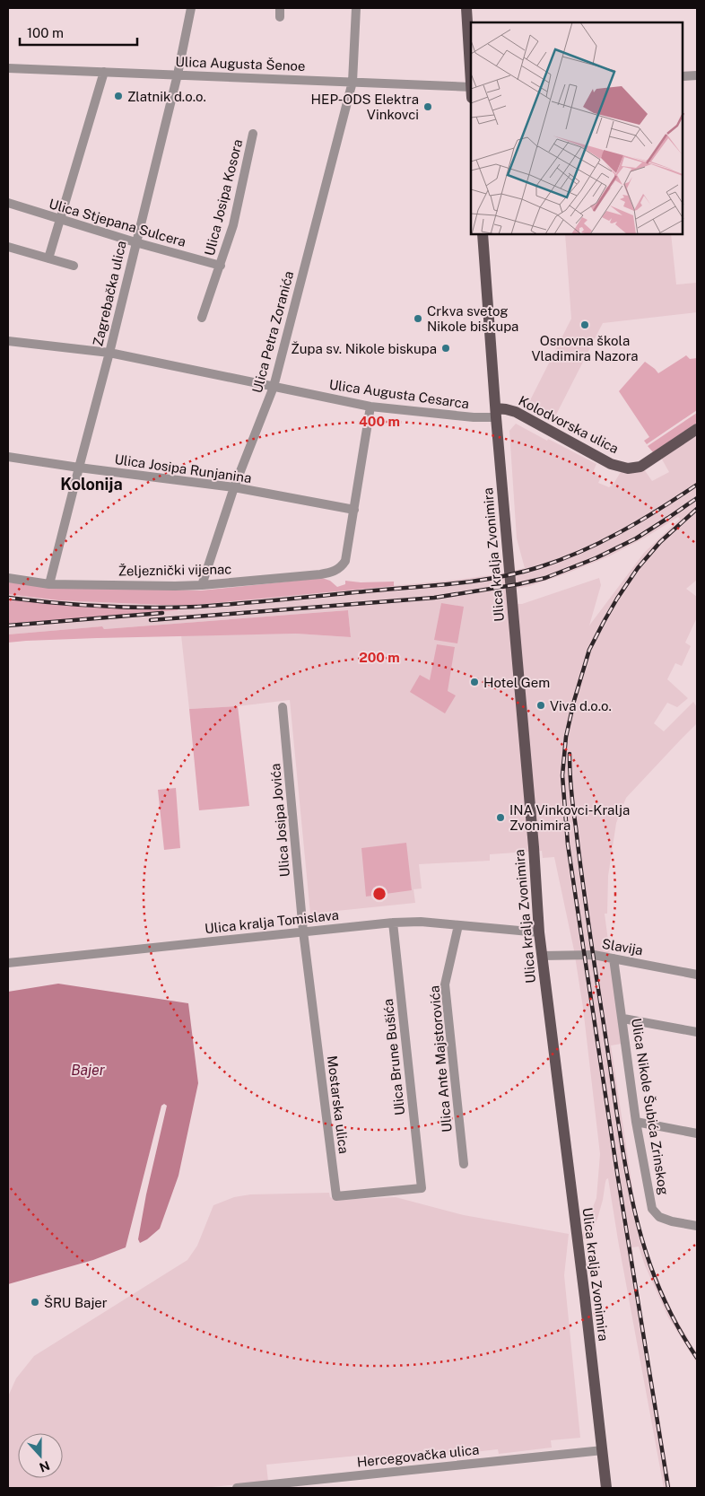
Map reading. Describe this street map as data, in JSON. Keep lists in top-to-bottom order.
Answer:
{
  "streets": {
    "main road": ["Kolodvorska ulica", "Ulica kralja Zvonimira"],
    "street": [
      "Ulica Augusta Šenoe",
      "Ulica Josipa Kosora",
      "Ulica Stjepana Sulcera",
      "Zagrebačka ulica",
      "Ulica Petra Zoranića",
      "Ulica Augusta Cesarca",
      "Ulica Josipa Runjanina",
      "Željeznički vijenac",
      "Ulica Josipa Jovića",
      "Ulica kralja Tomislava",
      "Slavija",
      "Ulica Brune Bušića",
      "Ulica Ante Majstorovića",
      "Mostarska ulica",
      "Ulica Nikole Šubića Zrinskog",
      "Hercegovačka ulica"
    ]
  },
  "crossings": [
    ["Ulica Augusta Šenoe", "Zagrebačka ulica"],
    ["Ulica Augusta Šenoe", "Ulica Petra Zoranića"],
    ["Ulica Josipa Kosora", "Ulica Stjepana Sulcera"],
    ["Ulica Stjepana Sulcera", "Zagrebačka ulica"],
    ["Zagrebačka ulica", "Ulica Augusta Cesarca"],
    ["Zagrebačka ulica", "Ulica Josipa Runjanina"],
    ["Zagrebačka ulica", "Željeznički vijenac"],
    ["Ulica Petra Zoranića", "Ulica Augusta Cesarca"],
    ["Ulica Petra Zoranića", "Ulica Josipa Runjanina"],
    ["Ulica Petra Zoranića", "Željeznički vijenac"],
    ["Ulica Augusta Cesarca", "Kolodvorska ulica"],
    ["Ulica Augusta Cesarca", "Ulica kralja Zvonimira"],
    ["Kolodvorska ulica", "Ulica kralja Zvonimira"],
    ["Ulica Josipa Runjanina", "Željeznički vijenac"],
    ["Ulica kralja Zvonimira", "Ulica kralja Tomislava"],
    ["Ulica kralja Zvonimira", "Slavija"],
    ["Ulica kralja Zvonimira", "Hercegovačka ulica"],
    ["Ulica Josipa Jovića", "Ulica kralja Tomislava"],
    ["Ulica Josipa Jovića", "Mostarska ulica"],
    ["Ulica kralja Tomislava", "Ulica Brune Bušića"],
    ["Ulica kralja Tomislava", "Ulica Ante Majstorovića"],
    ["Ulica kralja Tomislava", "Mostarska ulica"],
    ["Slavija", "Ulica Nikole Šubića Zrinskog"],
    ["Ulica Brune Bušića", "Mostarska ulica"]
  ],
  "districts": ["Kolonija"],
  "water": ["Bajer"],
  "places": [
    "Zlatnik d.o.o.",
    "HEP-ODS Elektra Vinkovci",
    "Crkva svetog Nikole biskupa",
    "Osnovna škola Vladimira Nazora",
    "Župa sv. Nikole biskupa",
    "Hotel Gem",
    "Viva d.o.o.",
    "INA Vinkovci-Kralja Zvonimira",
    "ŠRU Bajer"
  ],
  "scale_bar": "100 m",
  "north": "bottom",
  "rings": ["400 m", "200 m"]
}
